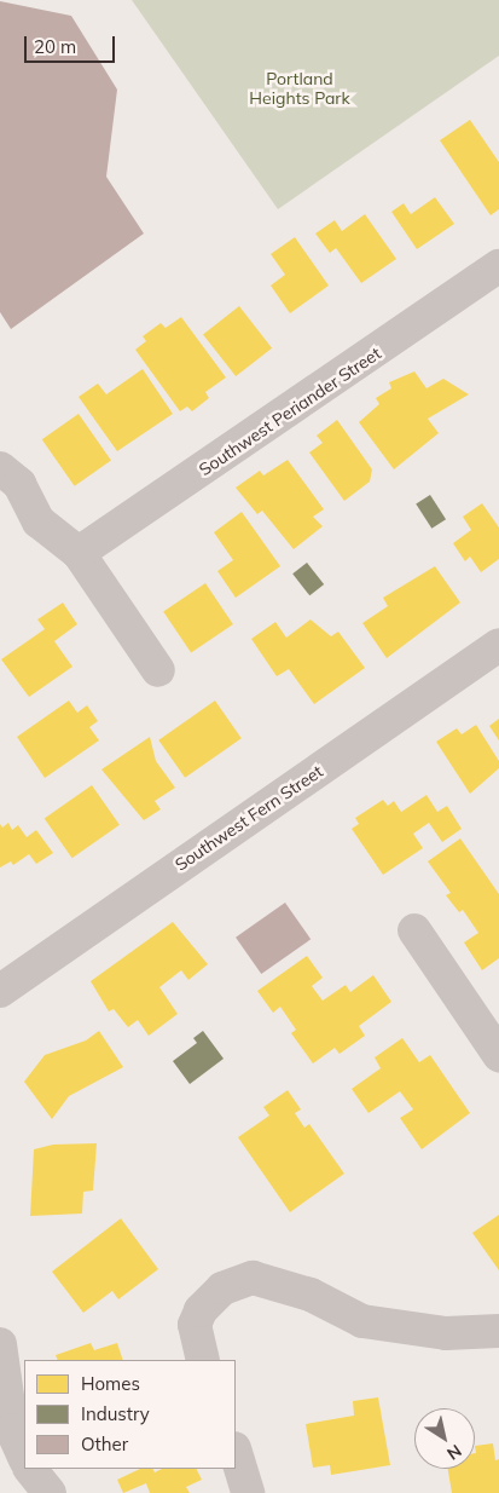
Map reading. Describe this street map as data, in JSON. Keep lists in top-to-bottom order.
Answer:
{
  "streets": {
    "street": ["Southwest Periander Street", "Southwest Fern Street"]
  },
  "parks": ["Portland Heights Park"],
  "legend": ["Homes", "Industry", "Other"],
  "scale_bar": "20 m",
  "north": "bottom right"
}
